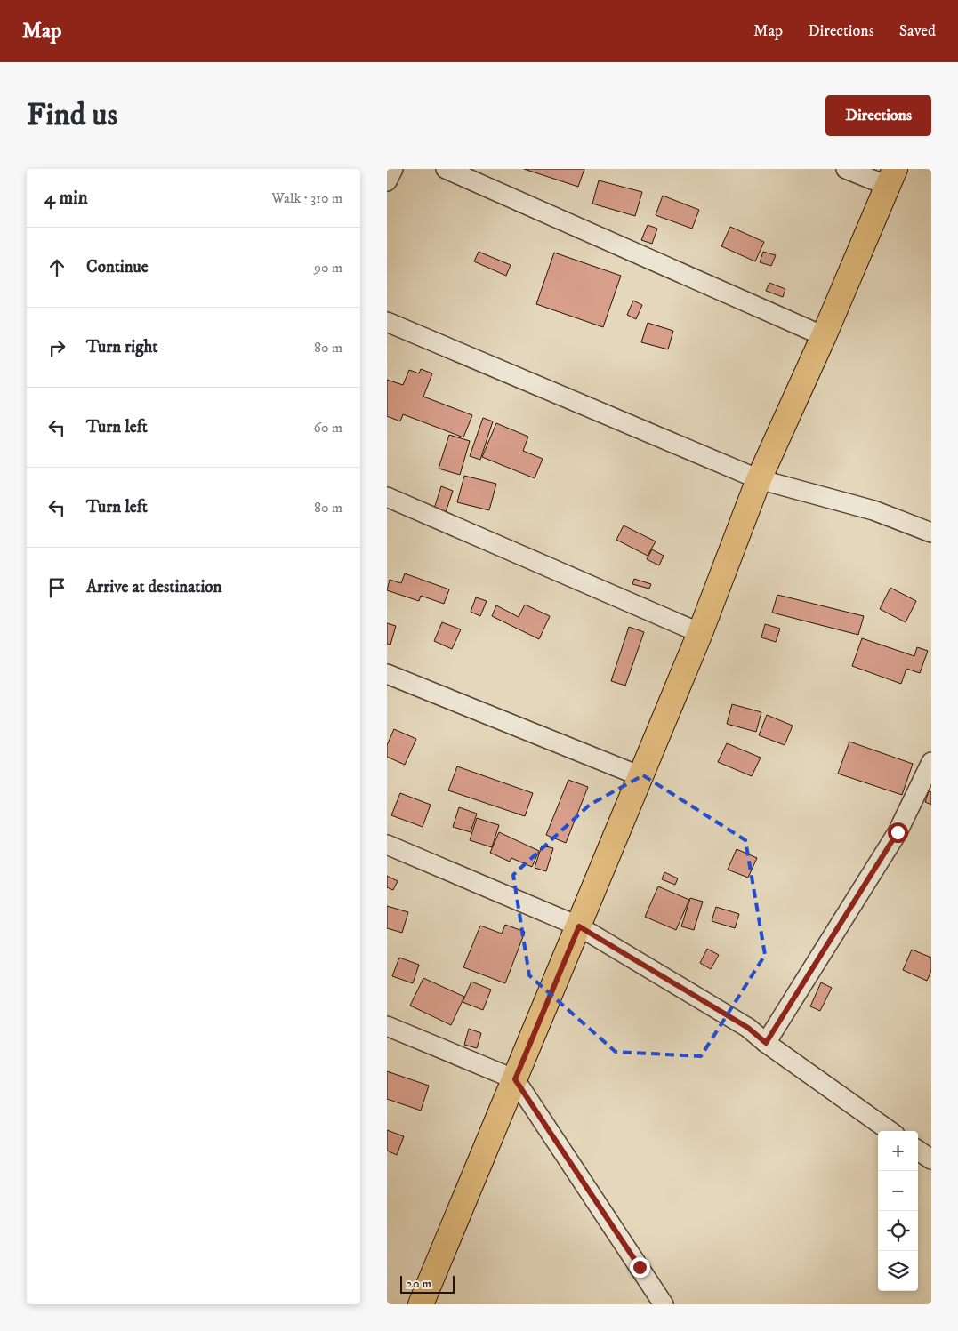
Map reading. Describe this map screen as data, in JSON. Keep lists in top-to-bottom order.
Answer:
{
  "scale_bar": "20 m",
  "page": {
    "header": "Map",
    "nav": ["Map", "Directions", "Saved"],
    "buttons": "Directions",
    "title": "Find us",
    "heading": ["4 min", "Walk · 310 m"],
    "list": [
      ["Continue", "90 m"],
      ["Turn right", "80 m"],
      ["Turn left", "60 m"],
      ["Turn left", "80 m"],
      "Arrive at destination"
    ],
    "map_buttons": ["+", "−"],
    "scale": "20 m"
  }
}
